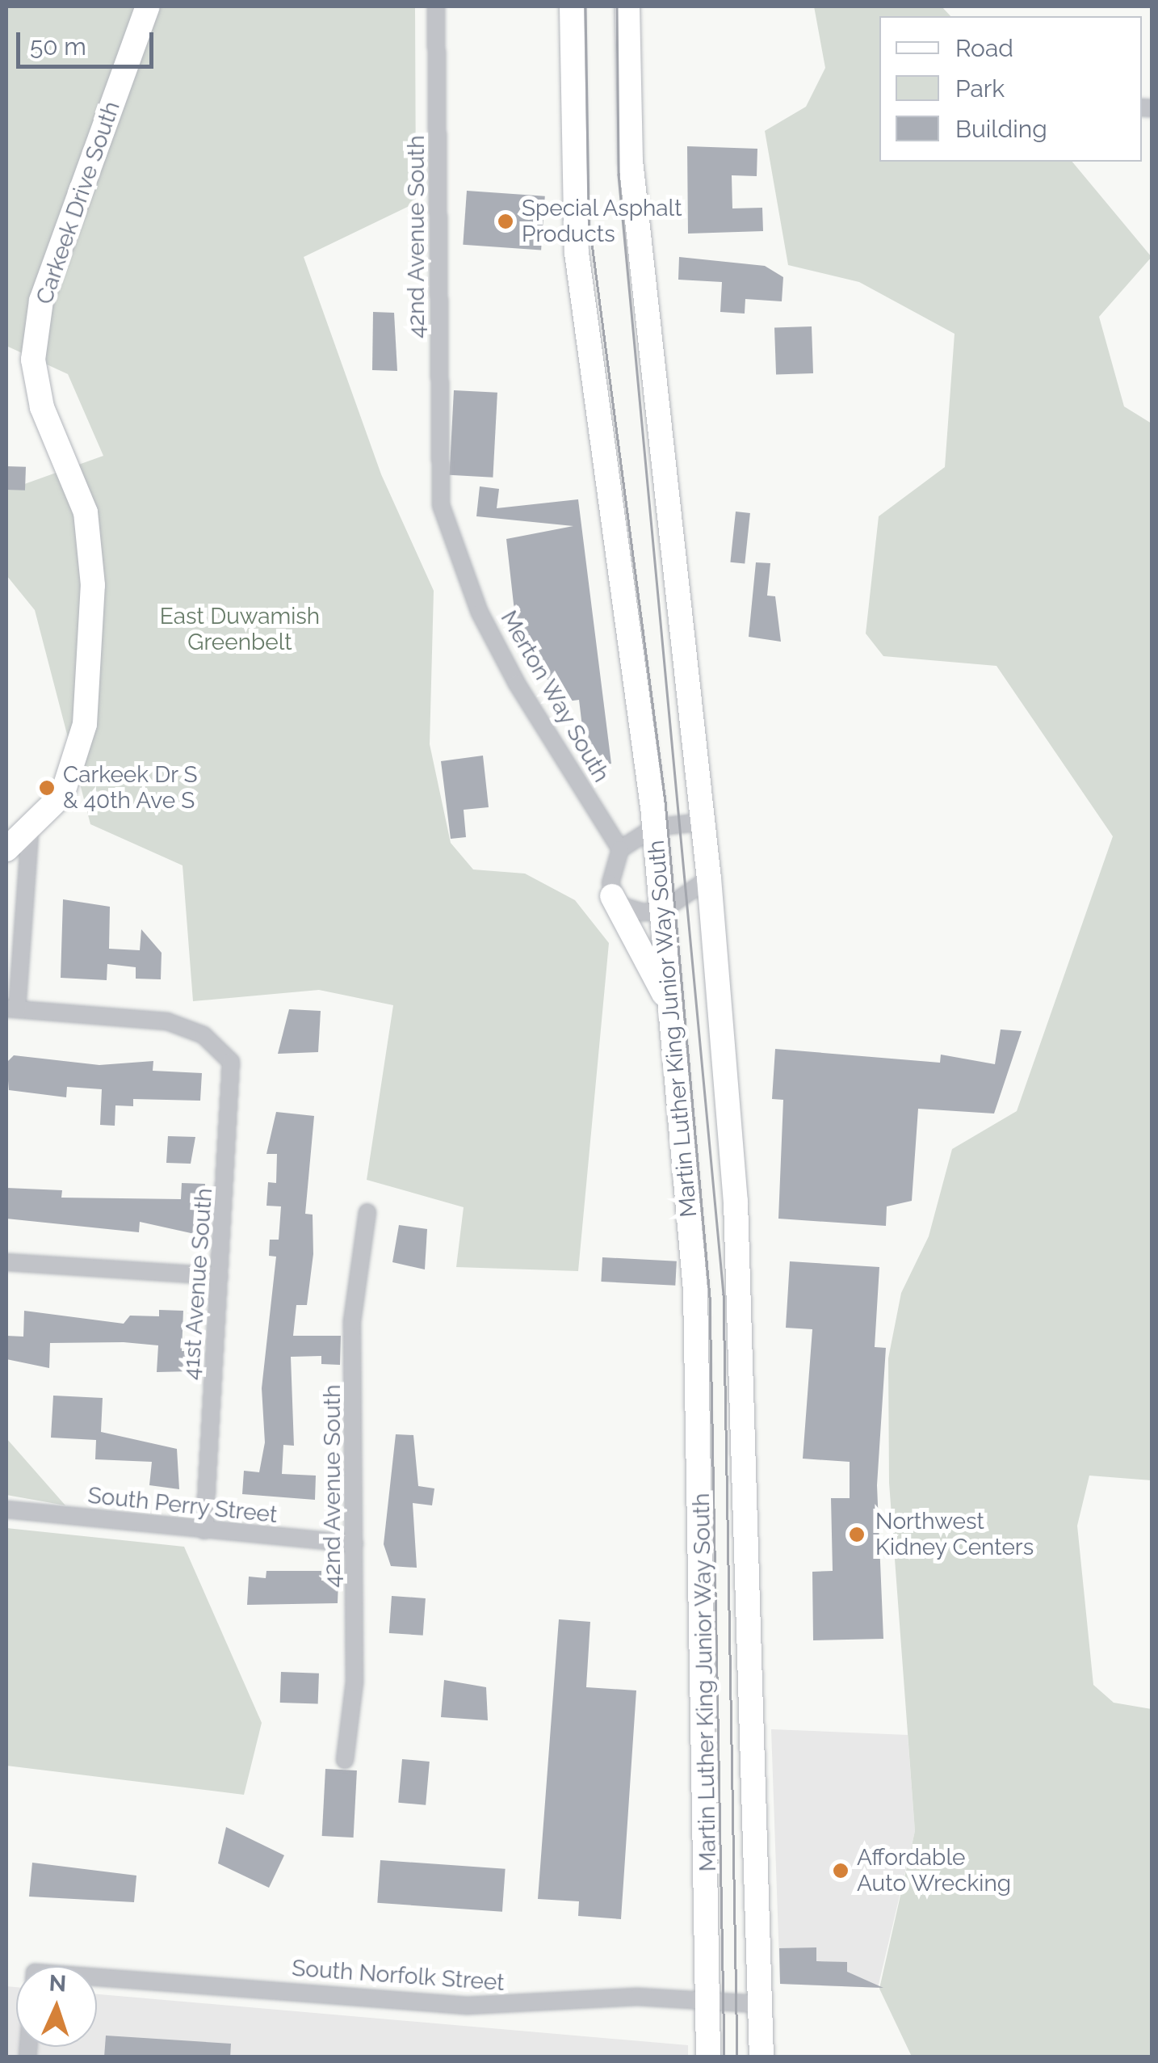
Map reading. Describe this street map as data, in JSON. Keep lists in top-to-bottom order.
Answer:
{
  "streets": {
    "main road": ["Carkeek Drive South", "Martin Luther King Junior Way South"],
    "street": [
      "42nd Avenue South",
      "Merton Way South",
      "41st Avenue South",
      "South Perry Street",
      "South Norfolk Street"
    ]
  },
  "crossings": [
    ["42nd Avenue South", "Merton Way South"],
    ["42nd Avenue South", "South Perry Street"],
    ["Martin Luther King Junior Way South", "South Norfolk Street"],
    ["41st Avenue South", "South Perry Street"]
  ],
  "parks": ["East Duwamish Greenbelt"],
  "places": [
    "Special Asphalt Products",
    "Carkeek Dr S & 40th Ave S",
    "Northwest Kidney Centers",
    "Affordable Auto Wrecking"
  ],
  "legend": ["Road", "Park", "Building"],
  "scale_bar": "50 m",
  "north": "top"
}
